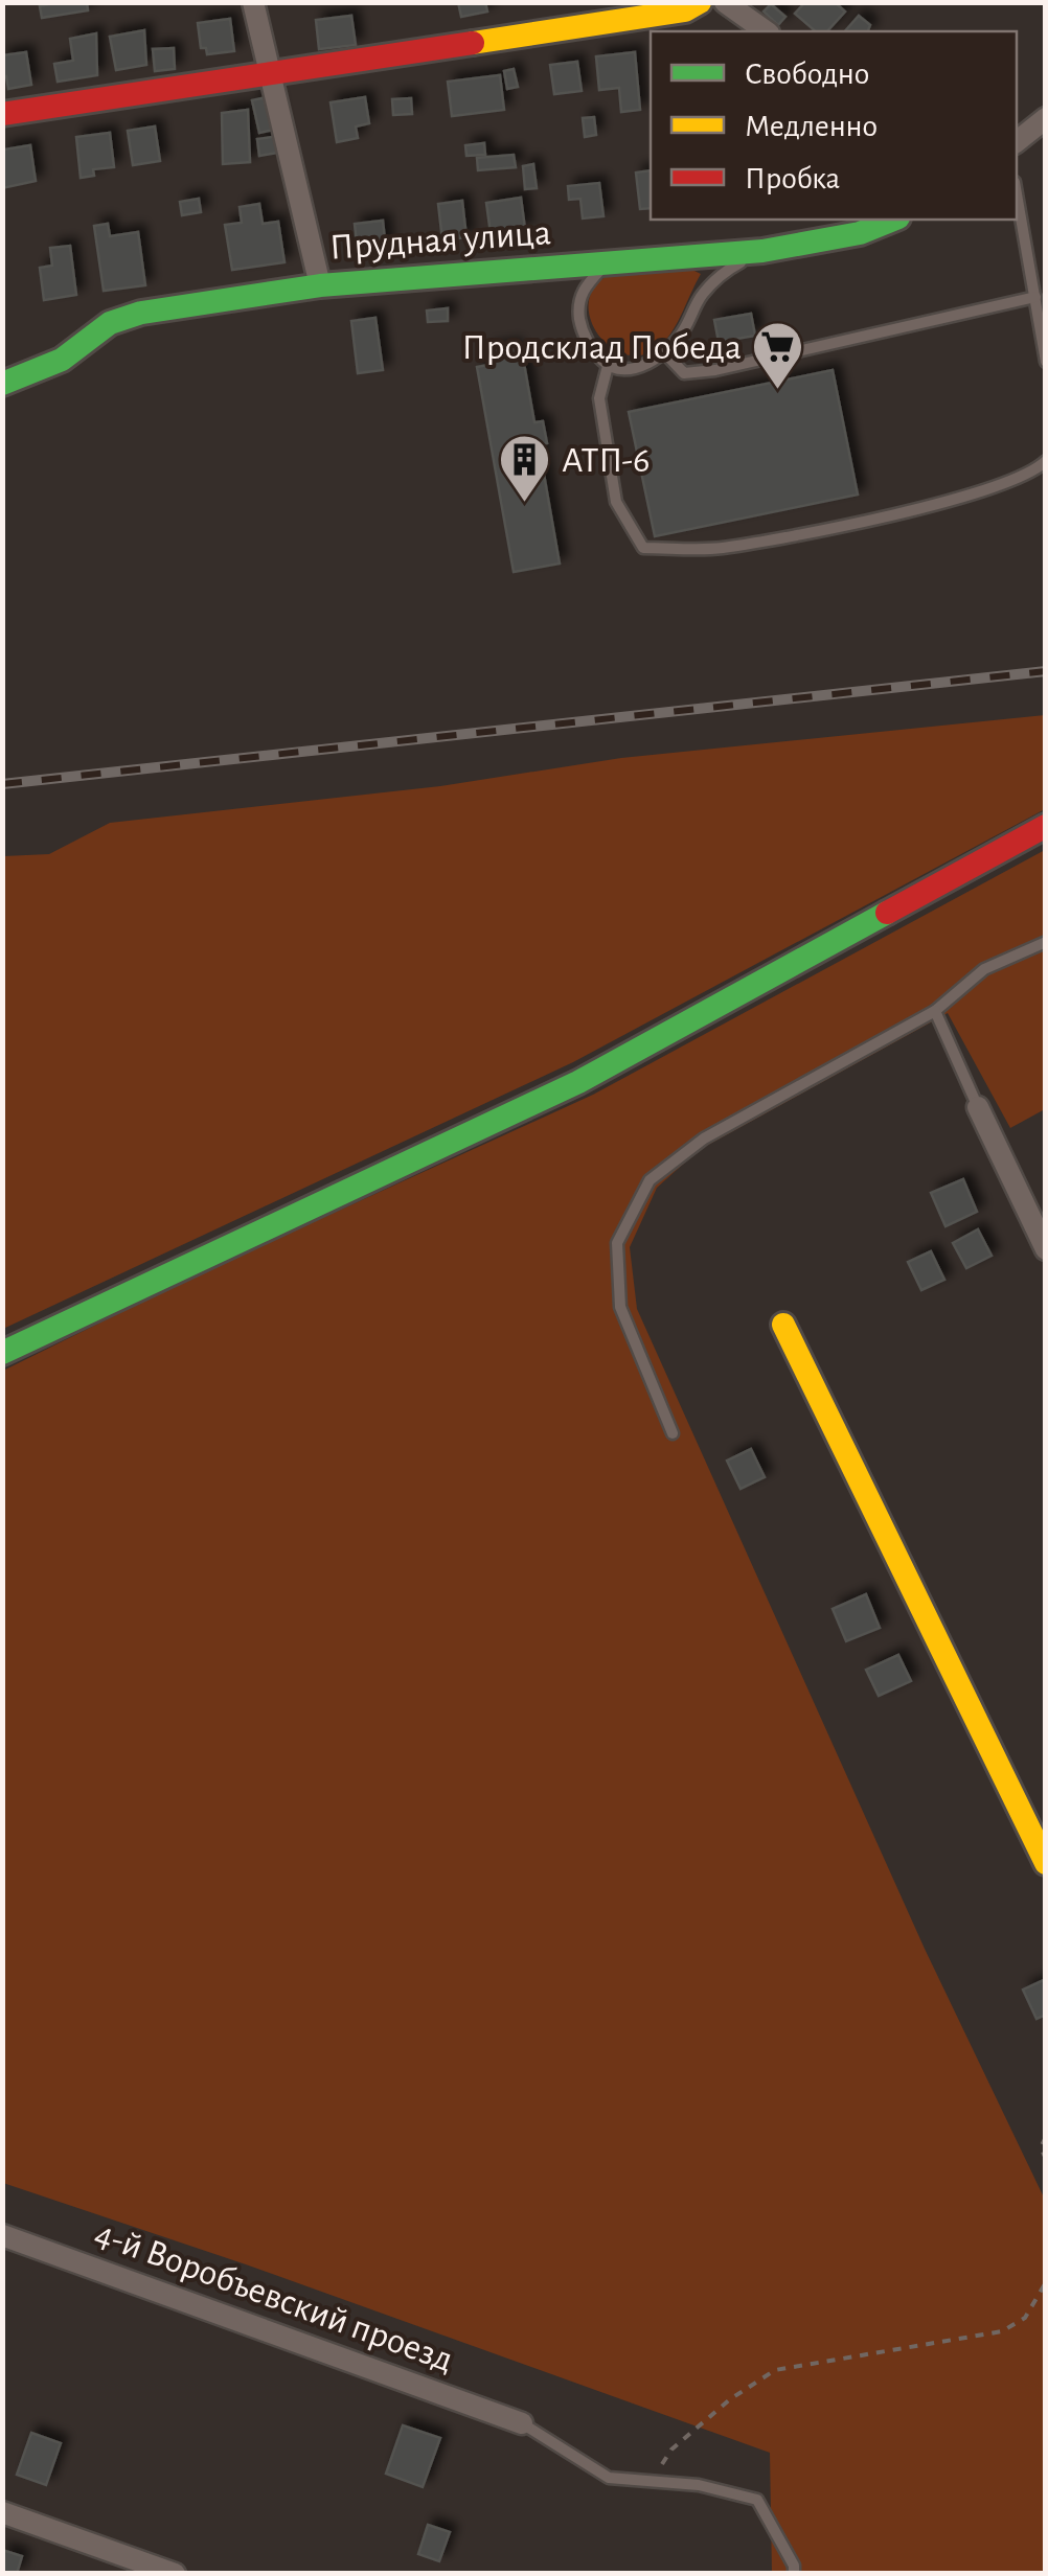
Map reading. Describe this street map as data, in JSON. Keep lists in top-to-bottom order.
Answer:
{
  "streets": {
    "street": ["Прудная улица", "4-й Воробъевский проезд"]
  },
  "places": {
    "supermarket": ["Продсклад Победа"],
    "building": ["АТП-6"]
  },
  "legend": ["Свободно", "Медленно", "Пробка"]
}
